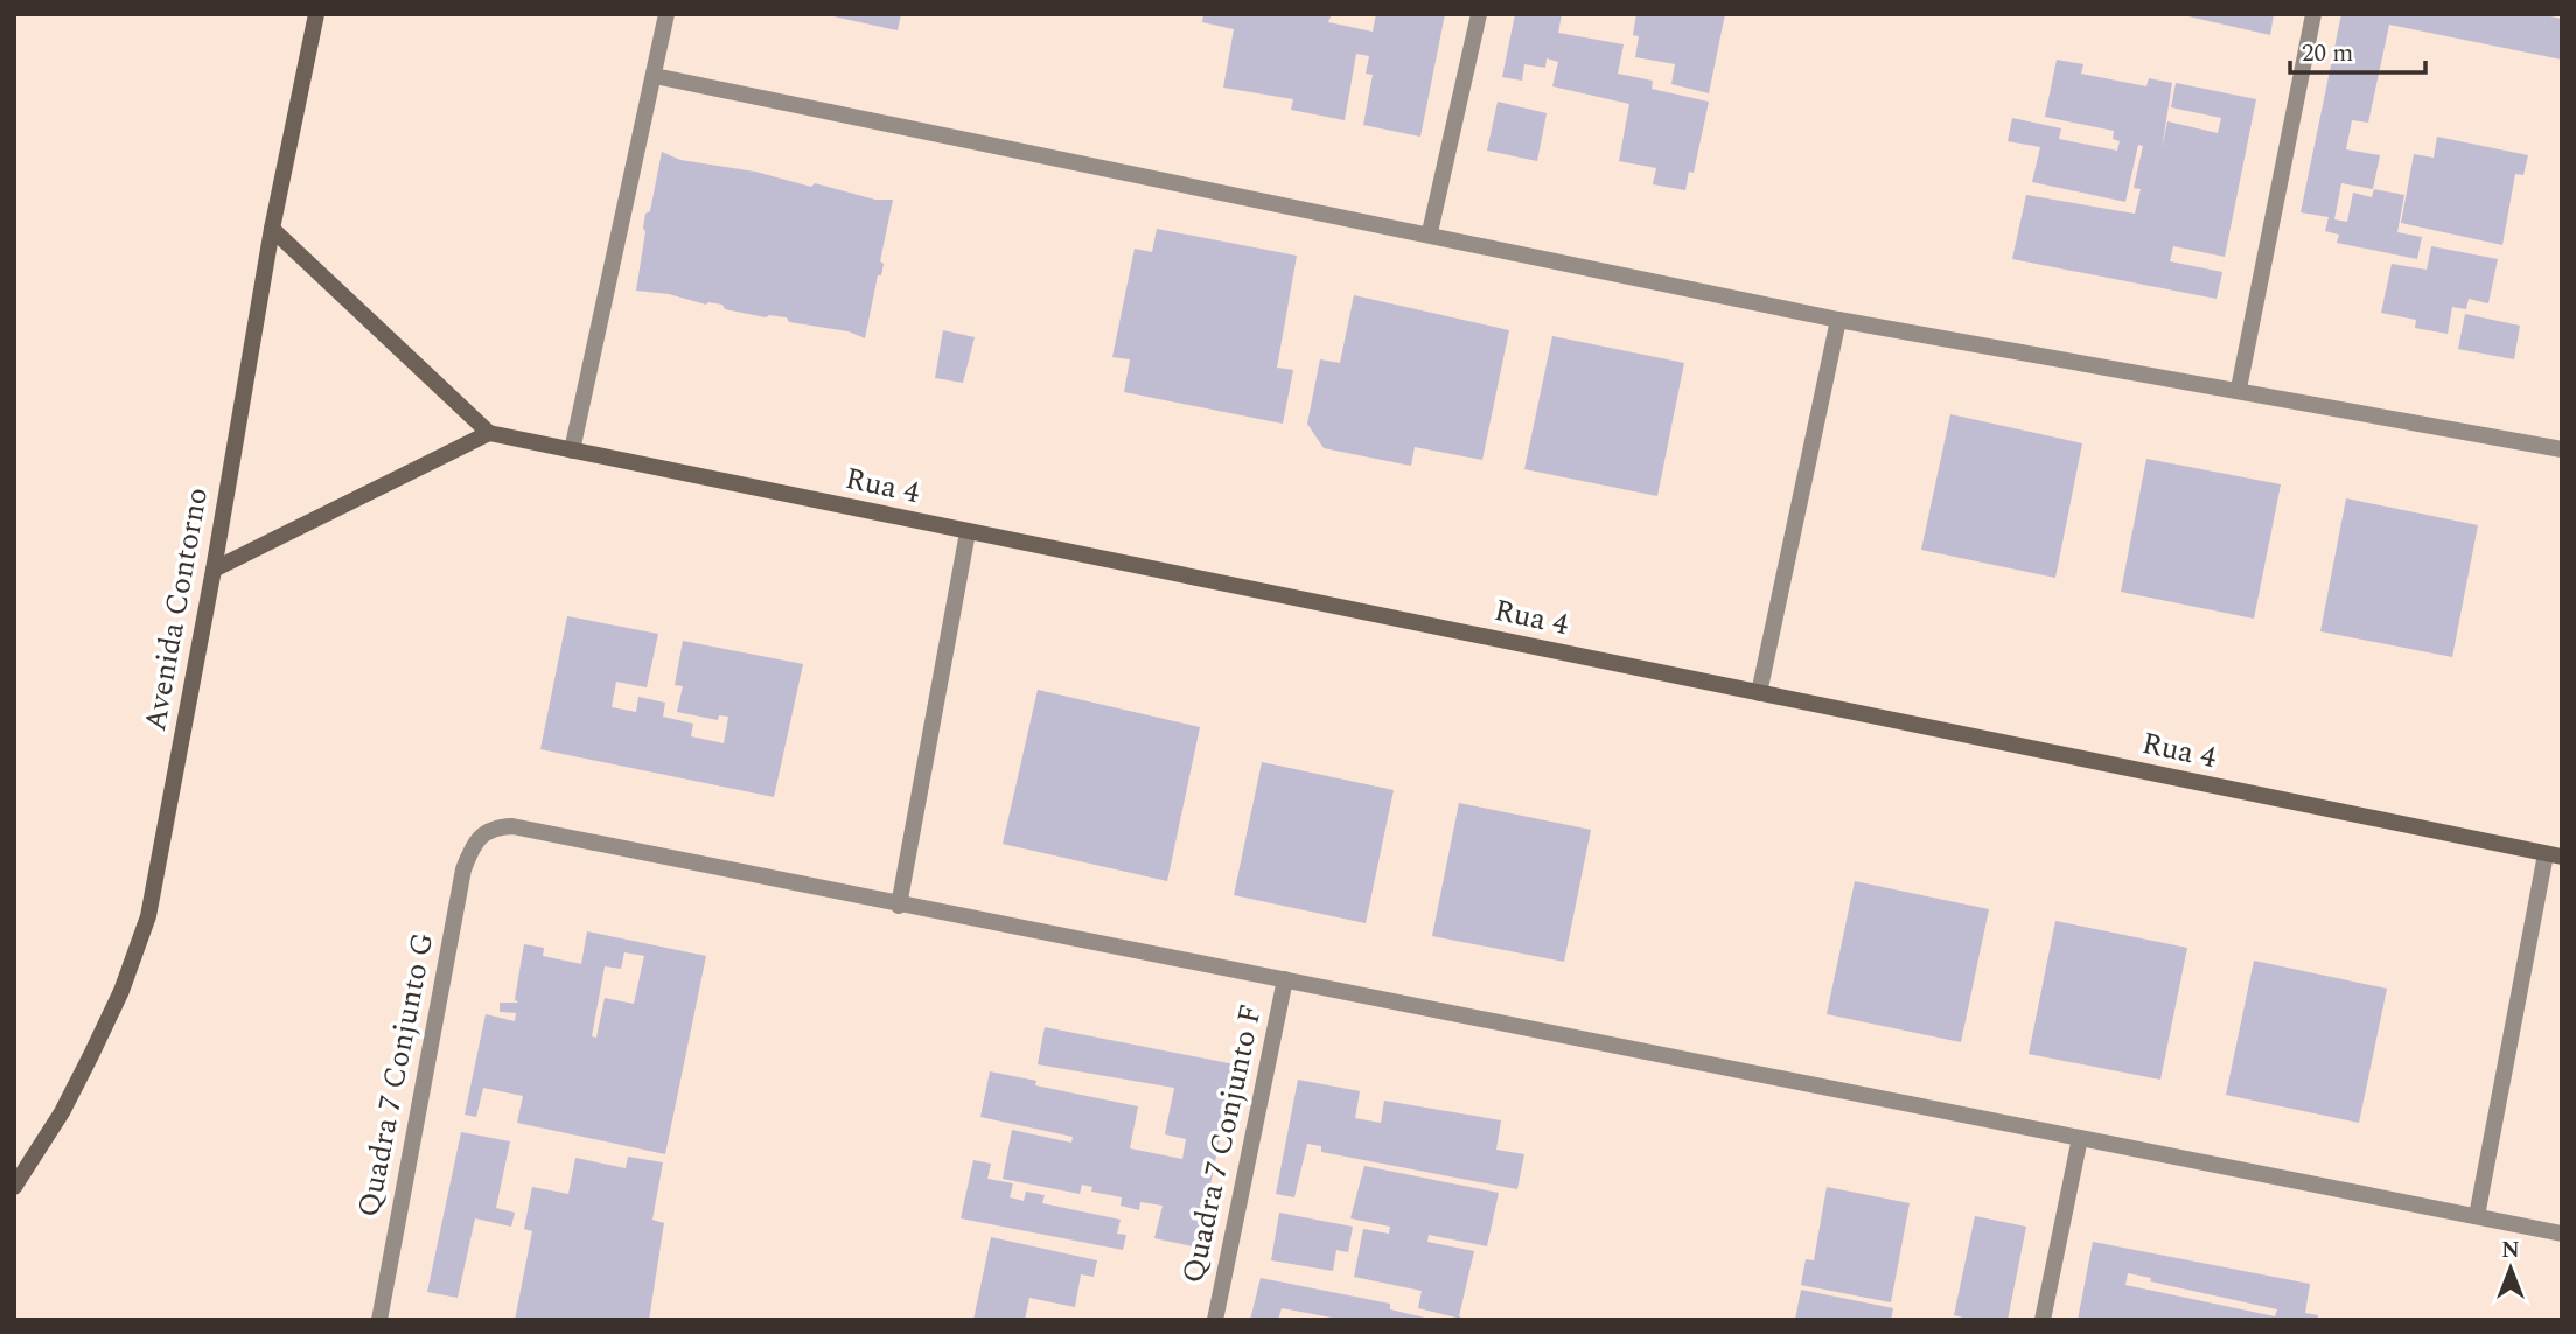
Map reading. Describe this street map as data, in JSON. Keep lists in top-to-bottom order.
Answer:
{
  "streets": {
    "street": [
      "Rua 4",
      "Avenida Contorno",
      "Quadra 7 Conjunto G",
      "Quadra 7 Conjunto F"
    ]
  },
  "scale_bar": "20 m",
  "north": "top"
}
